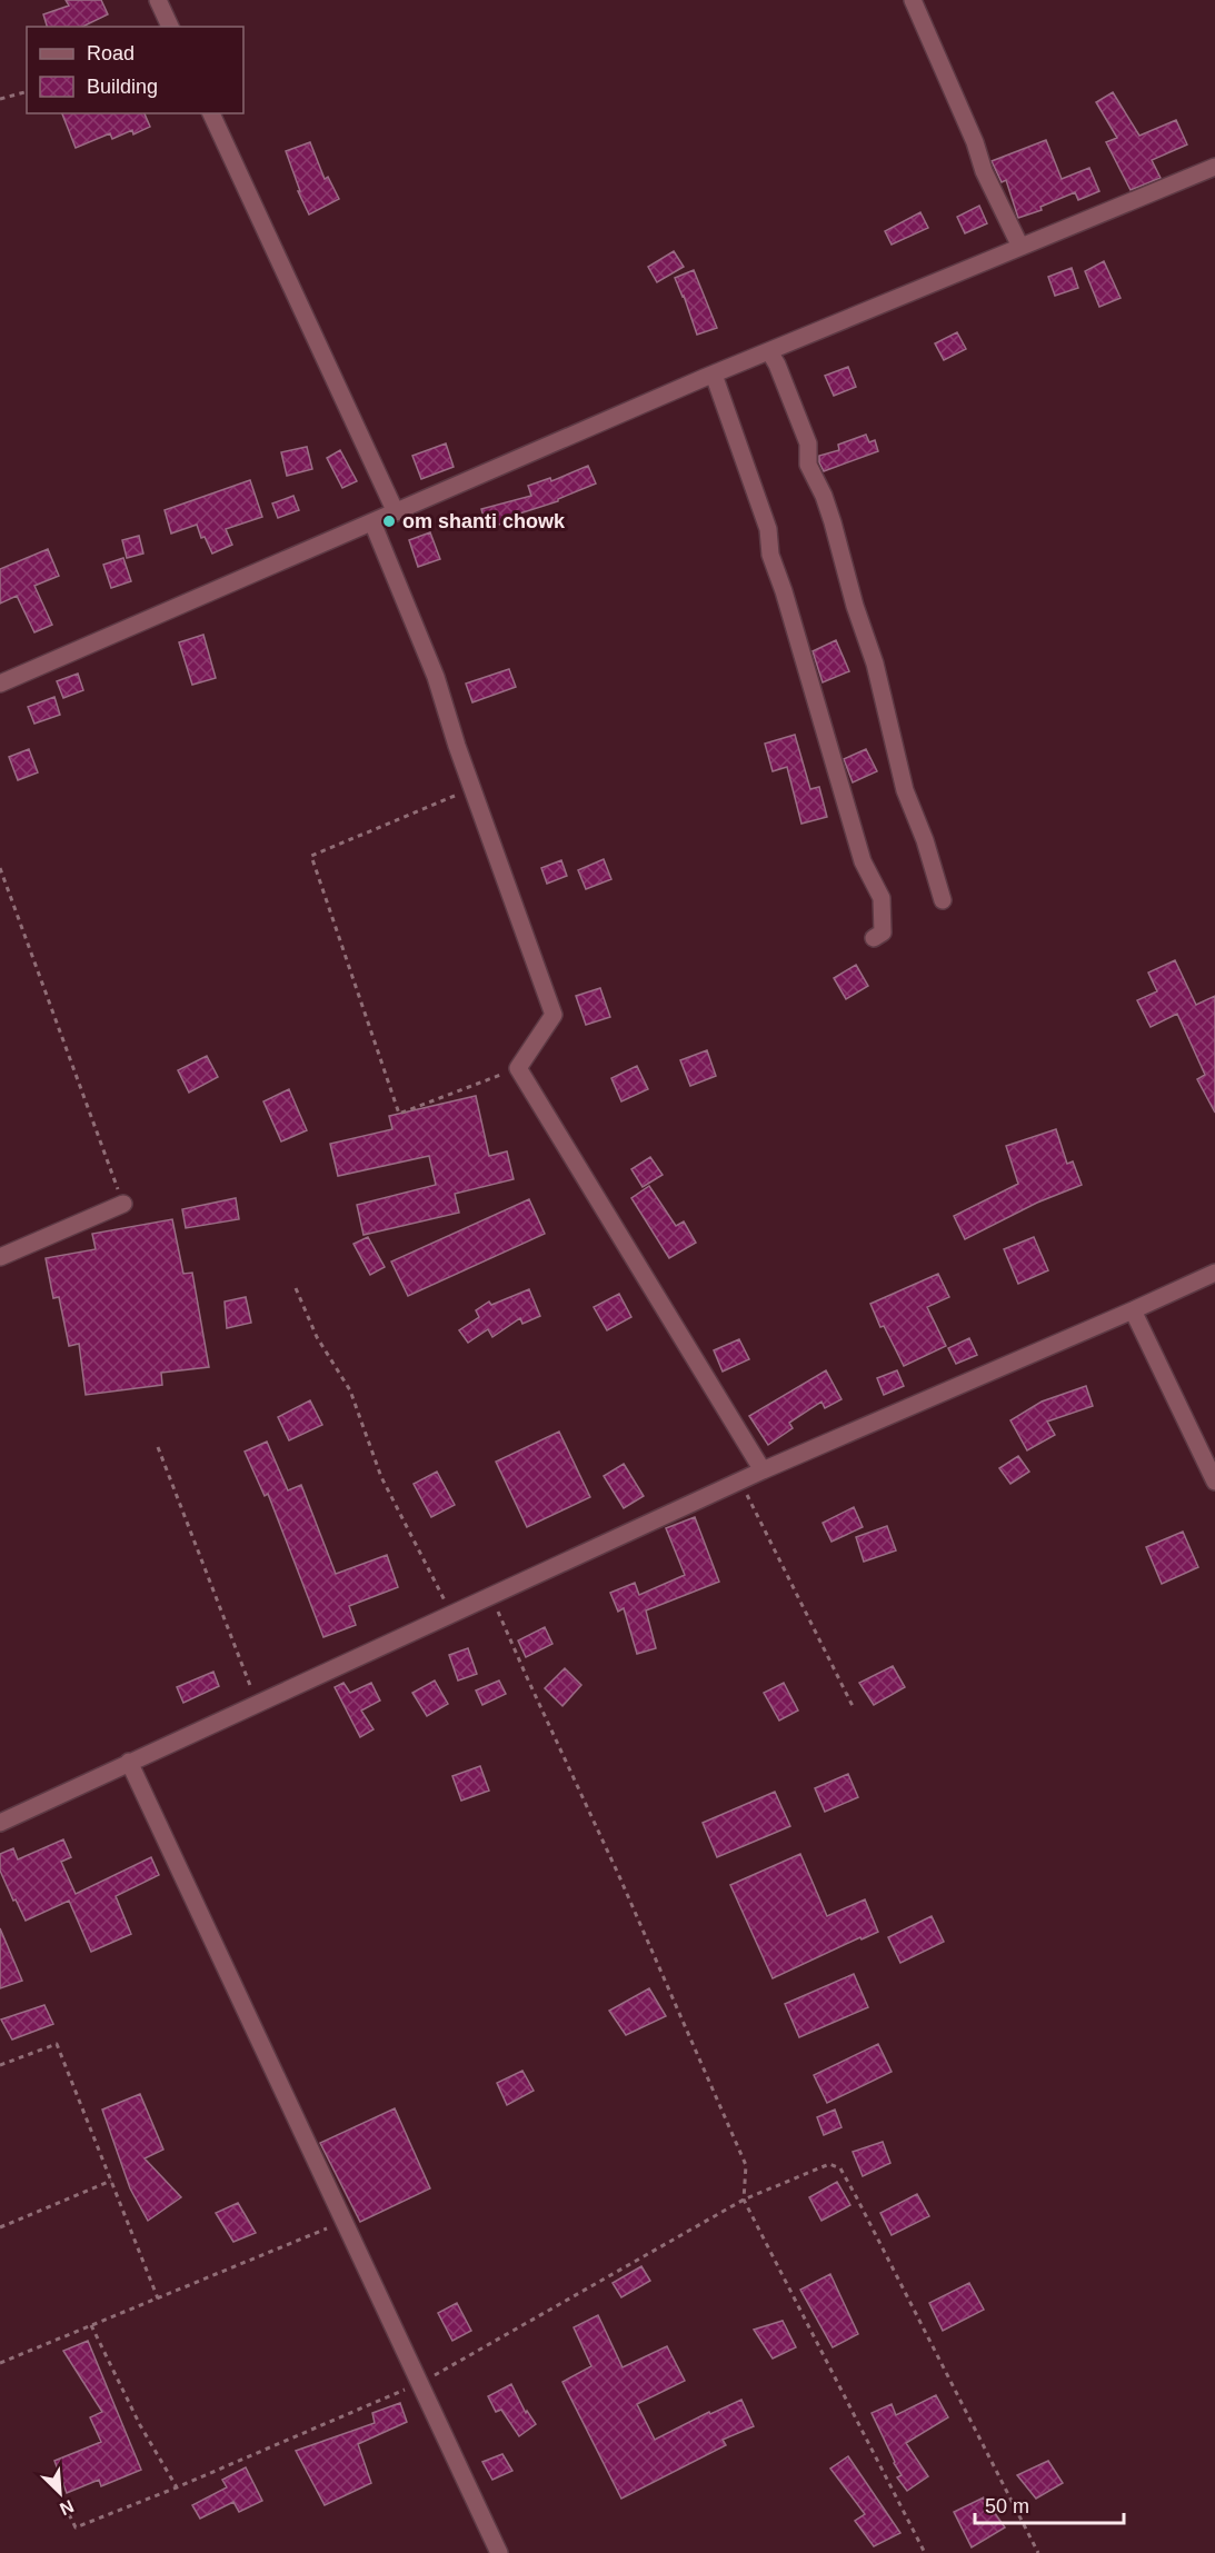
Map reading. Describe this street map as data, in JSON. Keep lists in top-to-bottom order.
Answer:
{
  "places": ["om shanti chowk"],
  "legend": ["Road", "Building"],
  "scale_bar": "50 m",
  "north": "bottom right"
}
